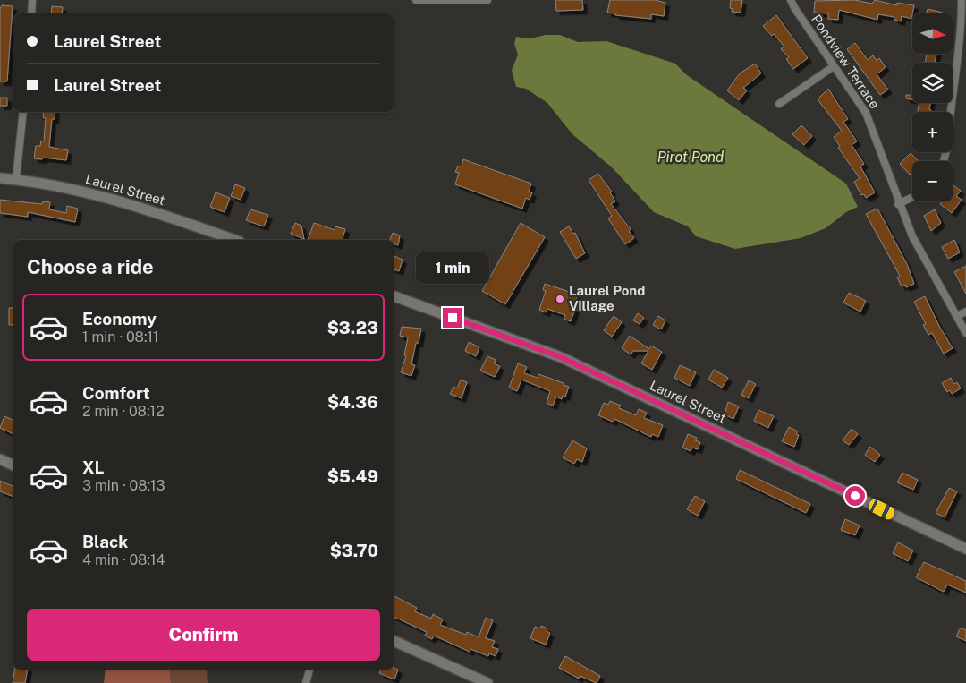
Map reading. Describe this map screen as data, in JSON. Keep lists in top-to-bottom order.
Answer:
{
  "streets": {
    "street": ["Pondview Terrace", "Laurel Street"]
  },
  "water": ["Pirot Pond"],
  "places": ["Laurel Pond Village"],
  "north": "right",
  "page": {
    "map_buttons": ["+", "−"],
    "banner": ["Laurel Street", "Laurel Street"],
    "heading": "Choose a ride",
    "bubble": "1 min",
    "list": [
      {
        "name": "Economy",
        "note": "1 min · 08:11",
        "value": "$3.23"
      },
      {
        "name": "Comfort",
        "note": "2 min · 08:12",
        "value": "$4.36"
      },
      {
        "name": "XL",
        "note": "3 min · 08:13",
        "value": "$5.49"
      },
      {
        "name": "Black",
        "note": "4 min · 08:14",
        "value": "$3.70"
      }
    ],
    "buttons": "Confirm"
  }
}
